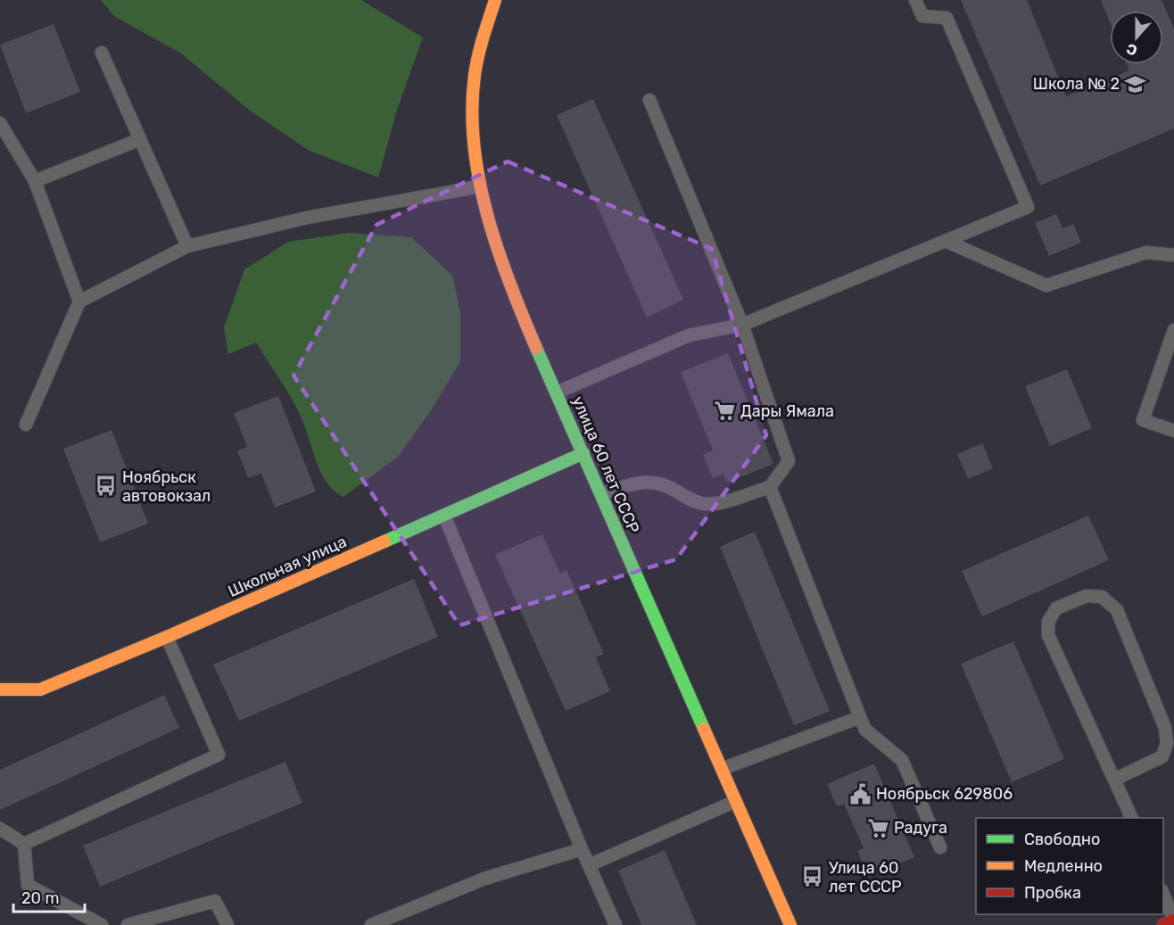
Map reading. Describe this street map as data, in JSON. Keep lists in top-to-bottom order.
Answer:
{
  "streets": {
    "main road": ["улица 60 лет СССР", "Школьная улица"]
  },
  "crossings": [
    ["улица 60 лет СССР", "Школьная улица"]
  ],
  "places": {
    "school or university": ["Школа № 2"],
    "supermarket": ["Дары Ямала", "Радуга"],
    "bus stop": ["Ноябрьск автовокзал", "Улица 60 лет СССР"],
    "public building": ["Ноябрьск 629806"]
  },
  "legend": ["Свободно", "Медленно", "Пробка"],
  "scale_bar": "20 m",
  "north": "bottom"
}
